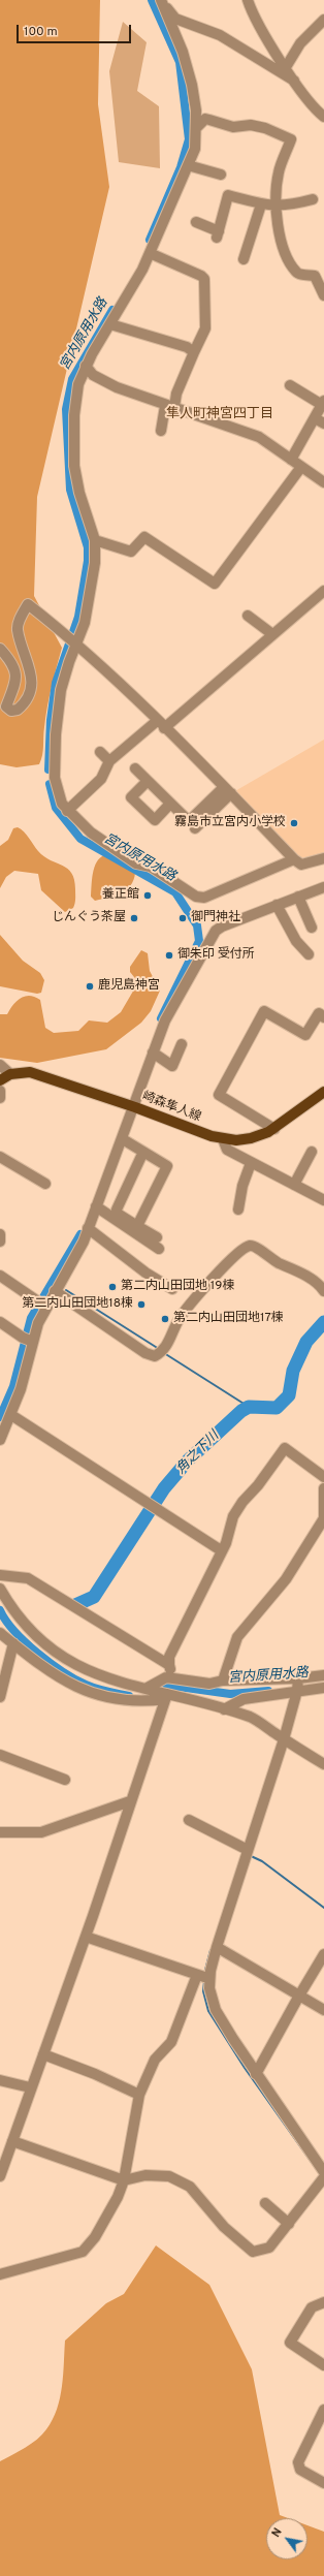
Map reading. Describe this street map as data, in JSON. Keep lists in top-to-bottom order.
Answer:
{
  "streets": {
    "main road": ["崎森隼人線"]
  },
  "districts": ["隼人町神宮四丁目"],
  "water": ["宮内原用水路", "角之下川"],
  "places": [
    "霧島市立宮内小学校",
    "養正館",
    "じんぐう茶屋",
    "御門神社",
    "御朱印 受付所",
    "鹿児島神宮",
    "第二内山田団地 19棟",
    "第二内山田団地18棟",
    "第二内山田団地17棟"
  ],
  "scale_bar": "100 m",
  "north": "top left"
}
